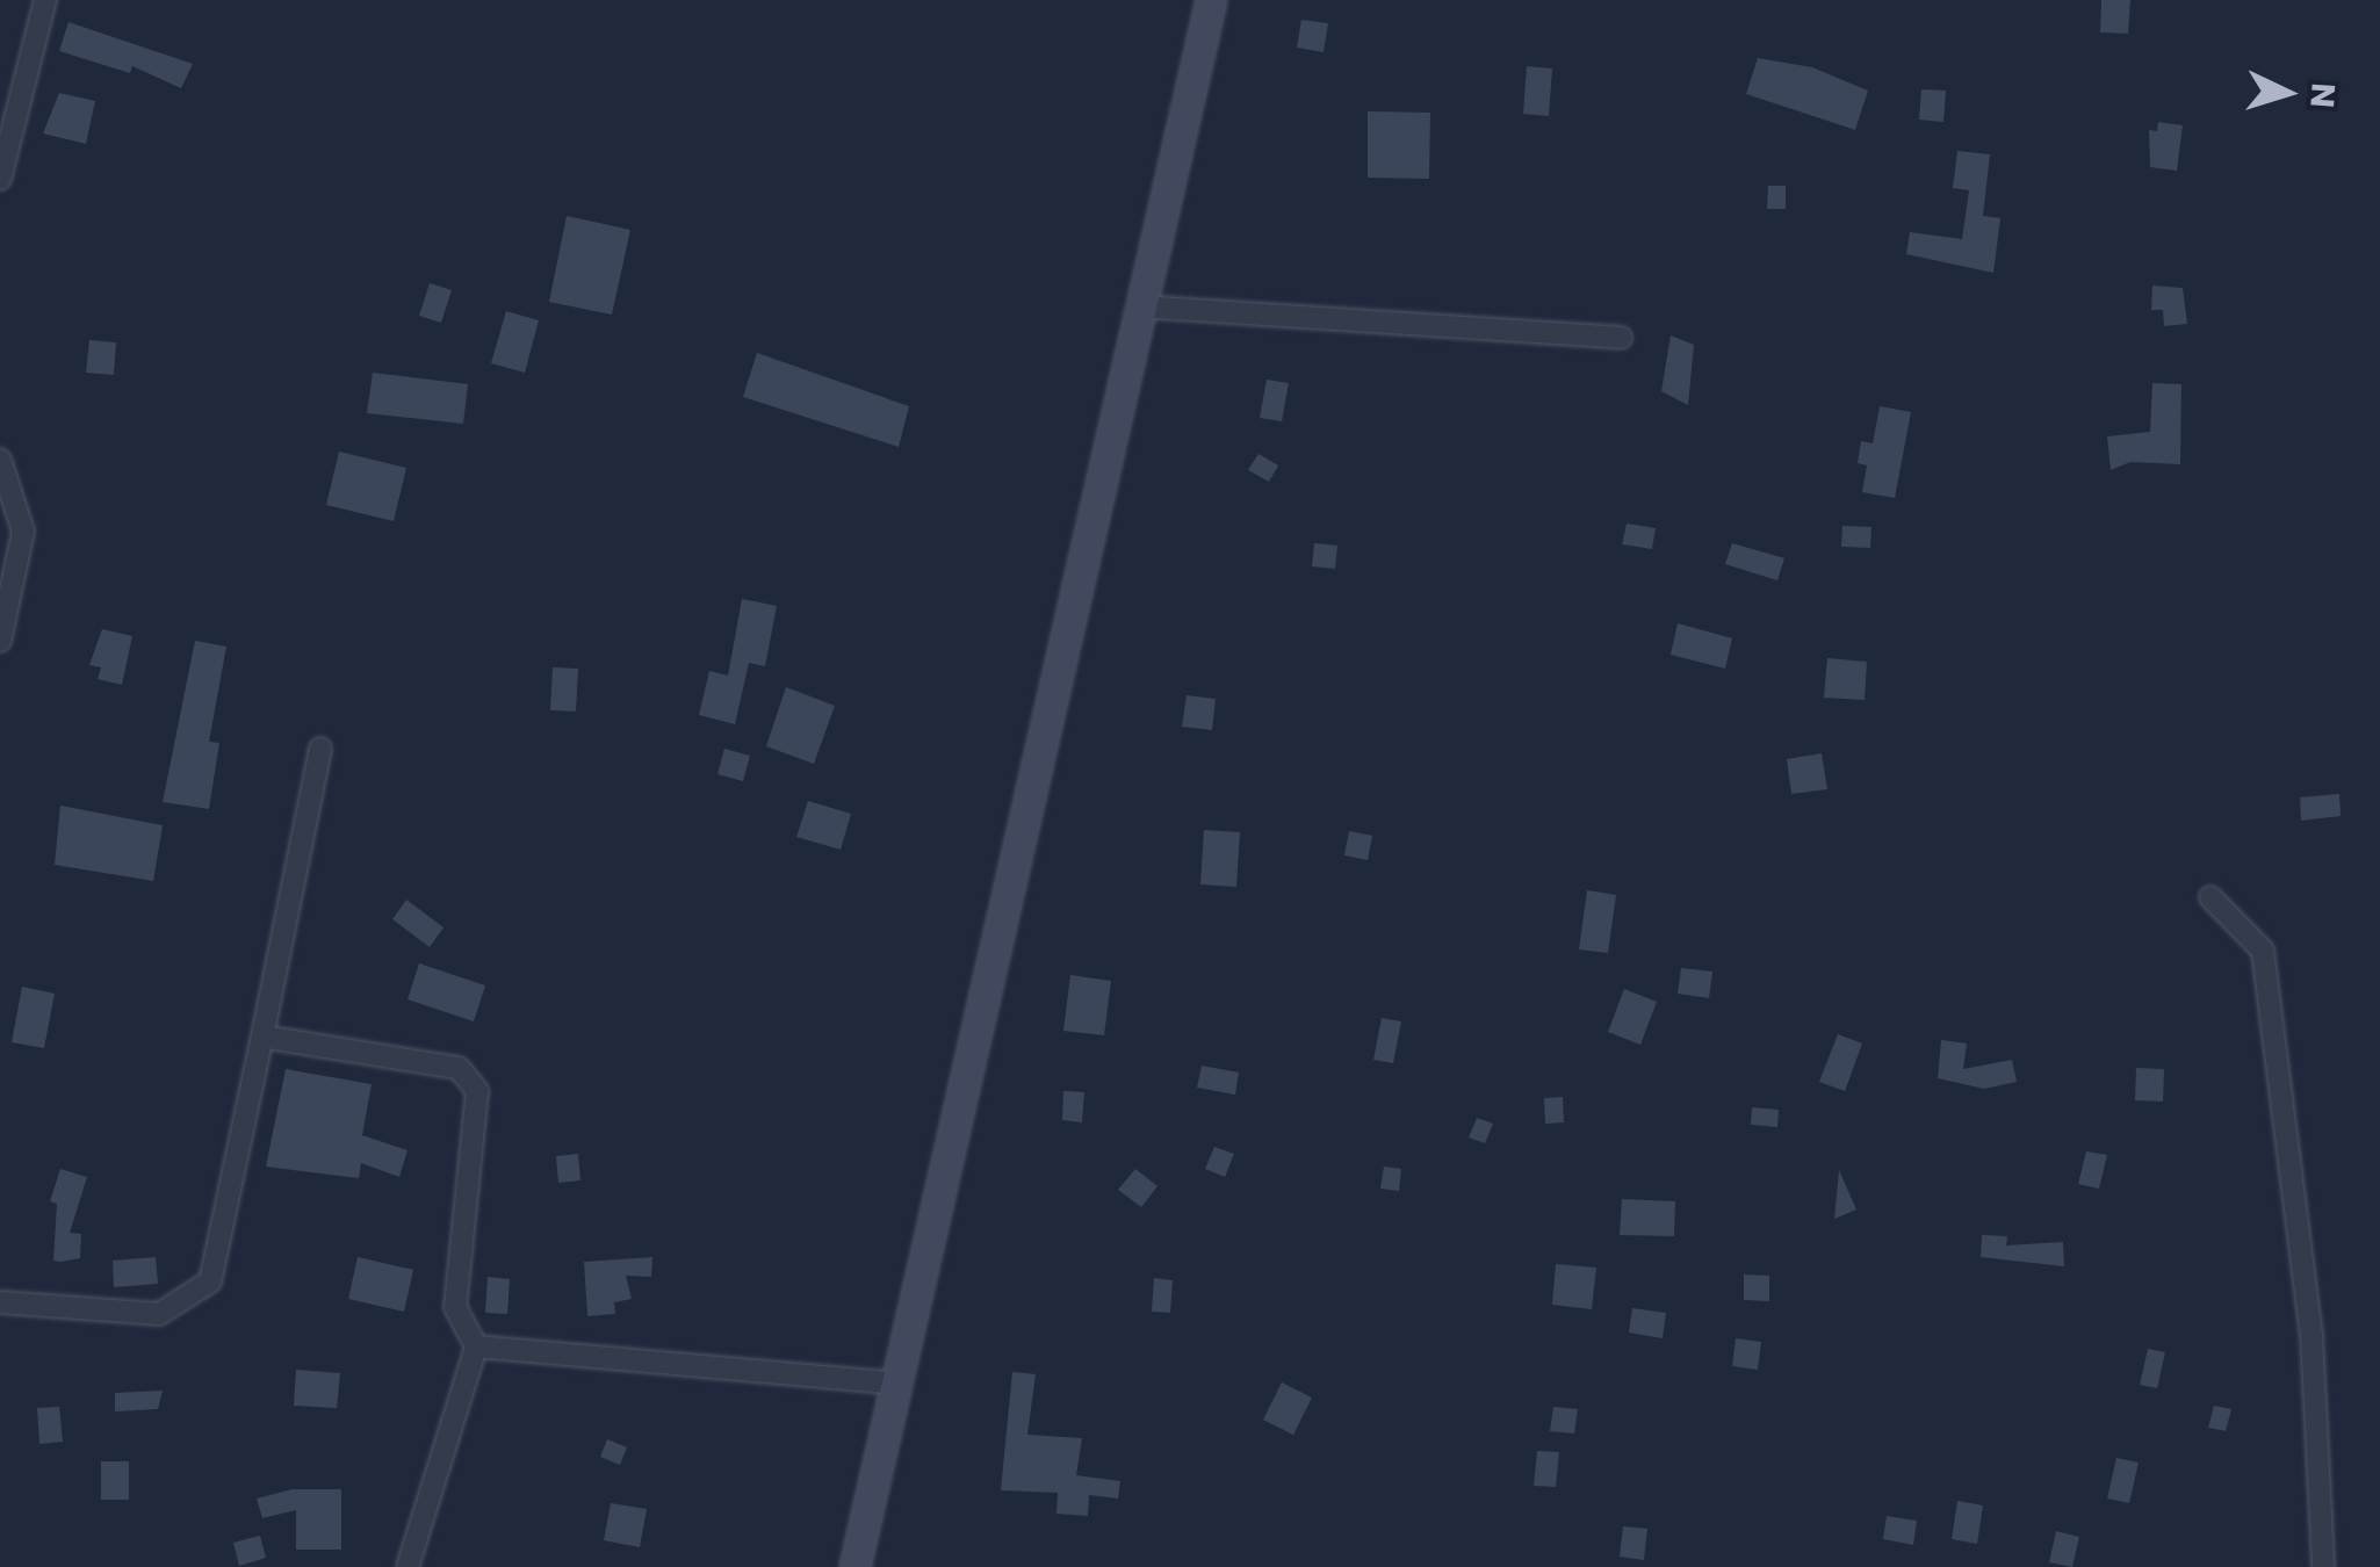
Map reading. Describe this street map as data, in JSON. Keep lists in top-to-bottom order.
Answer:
{
  "north": "right"
}
